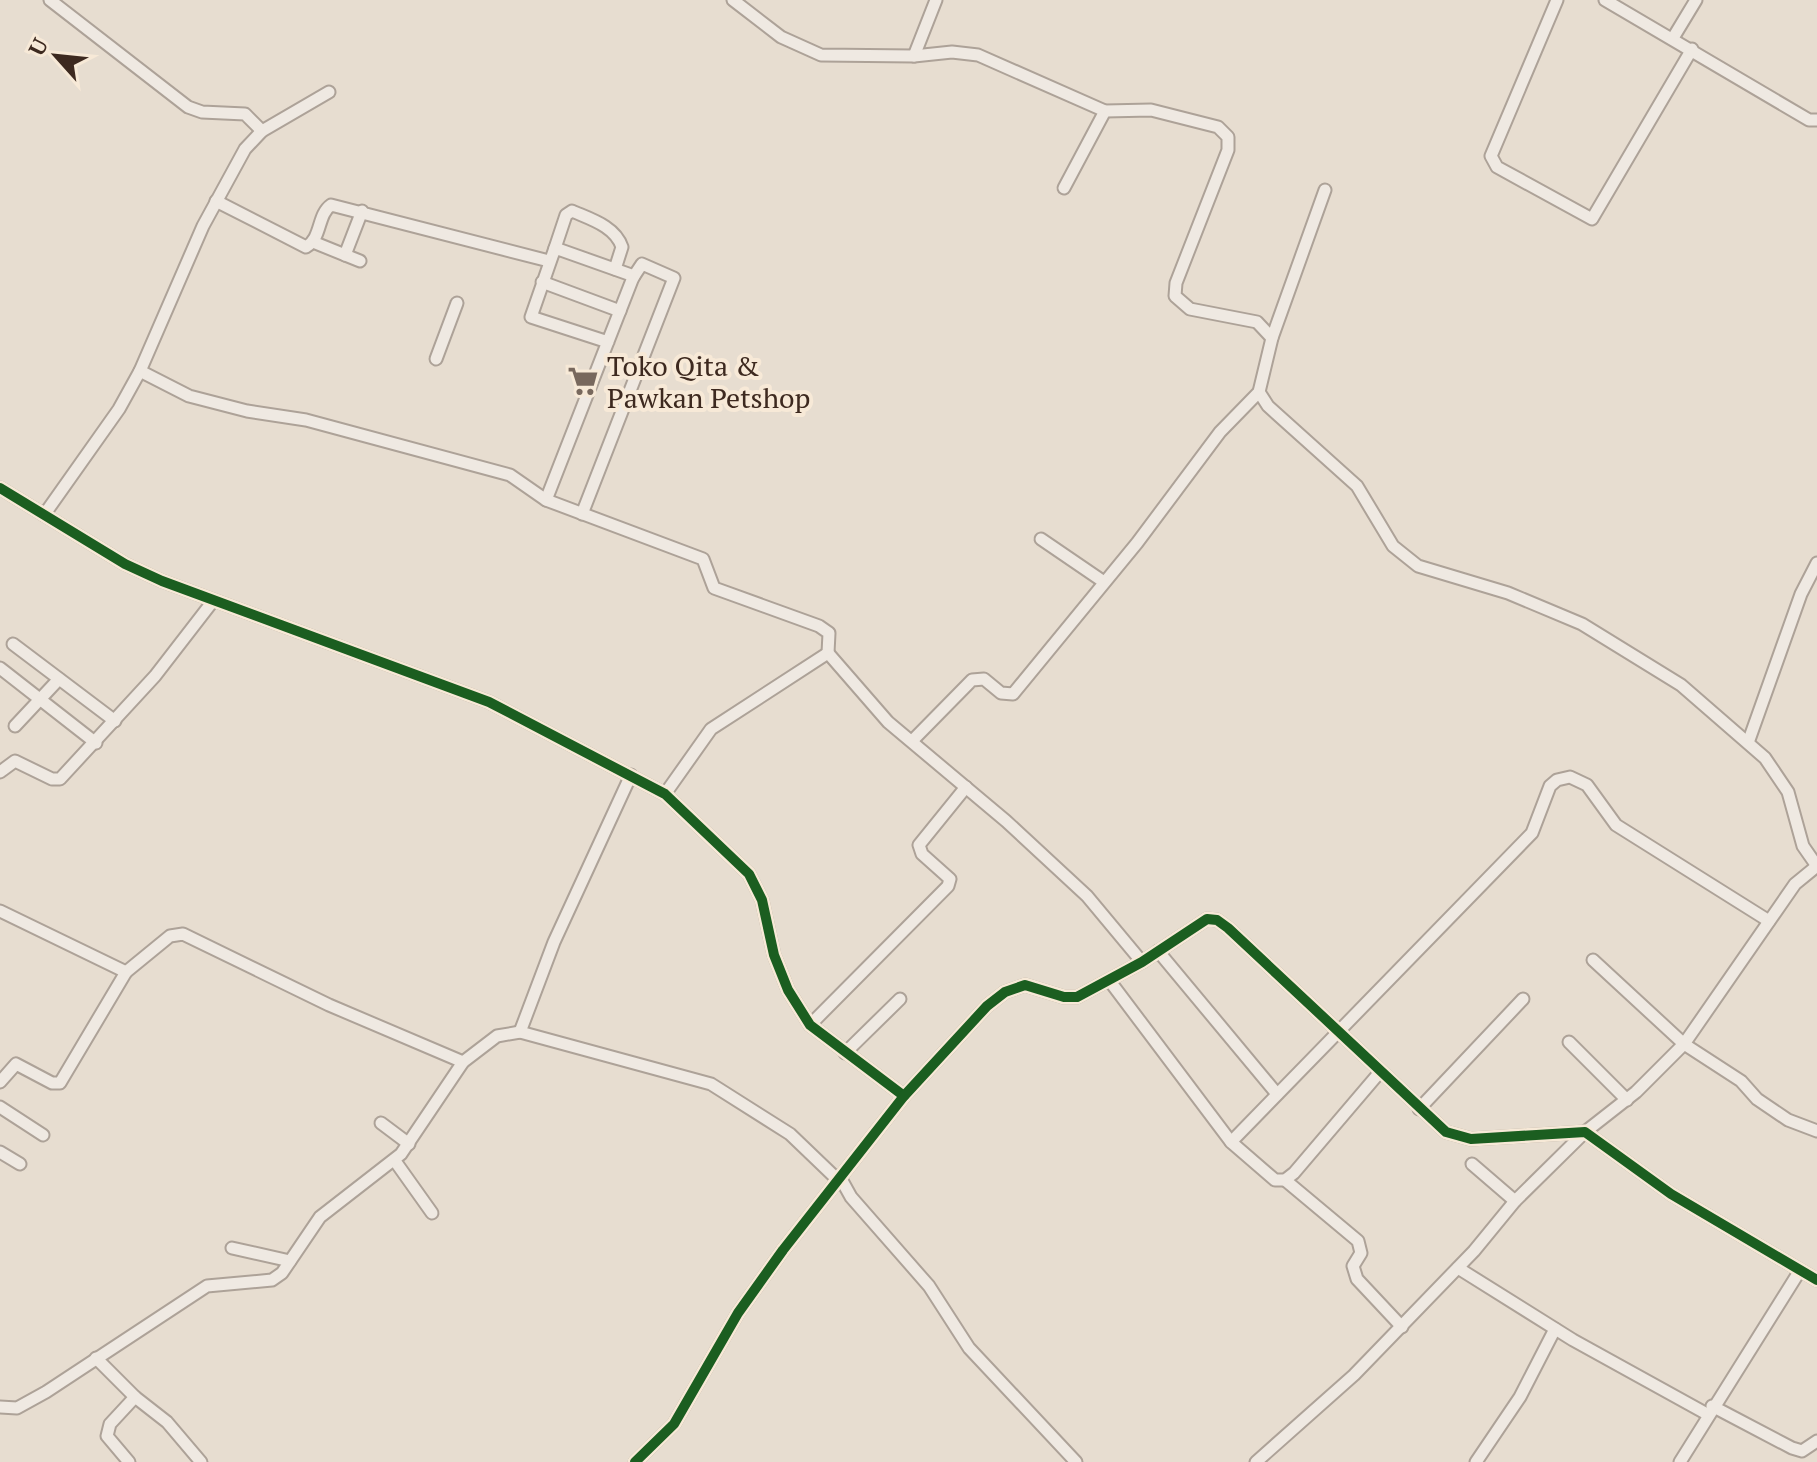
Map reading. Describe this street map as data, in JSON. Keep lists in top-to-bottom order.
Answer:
{
  "places": {
    "supermarket": ["Toko Qita & Pawkan Petshop"]
  },
  "north": "top left"
}
